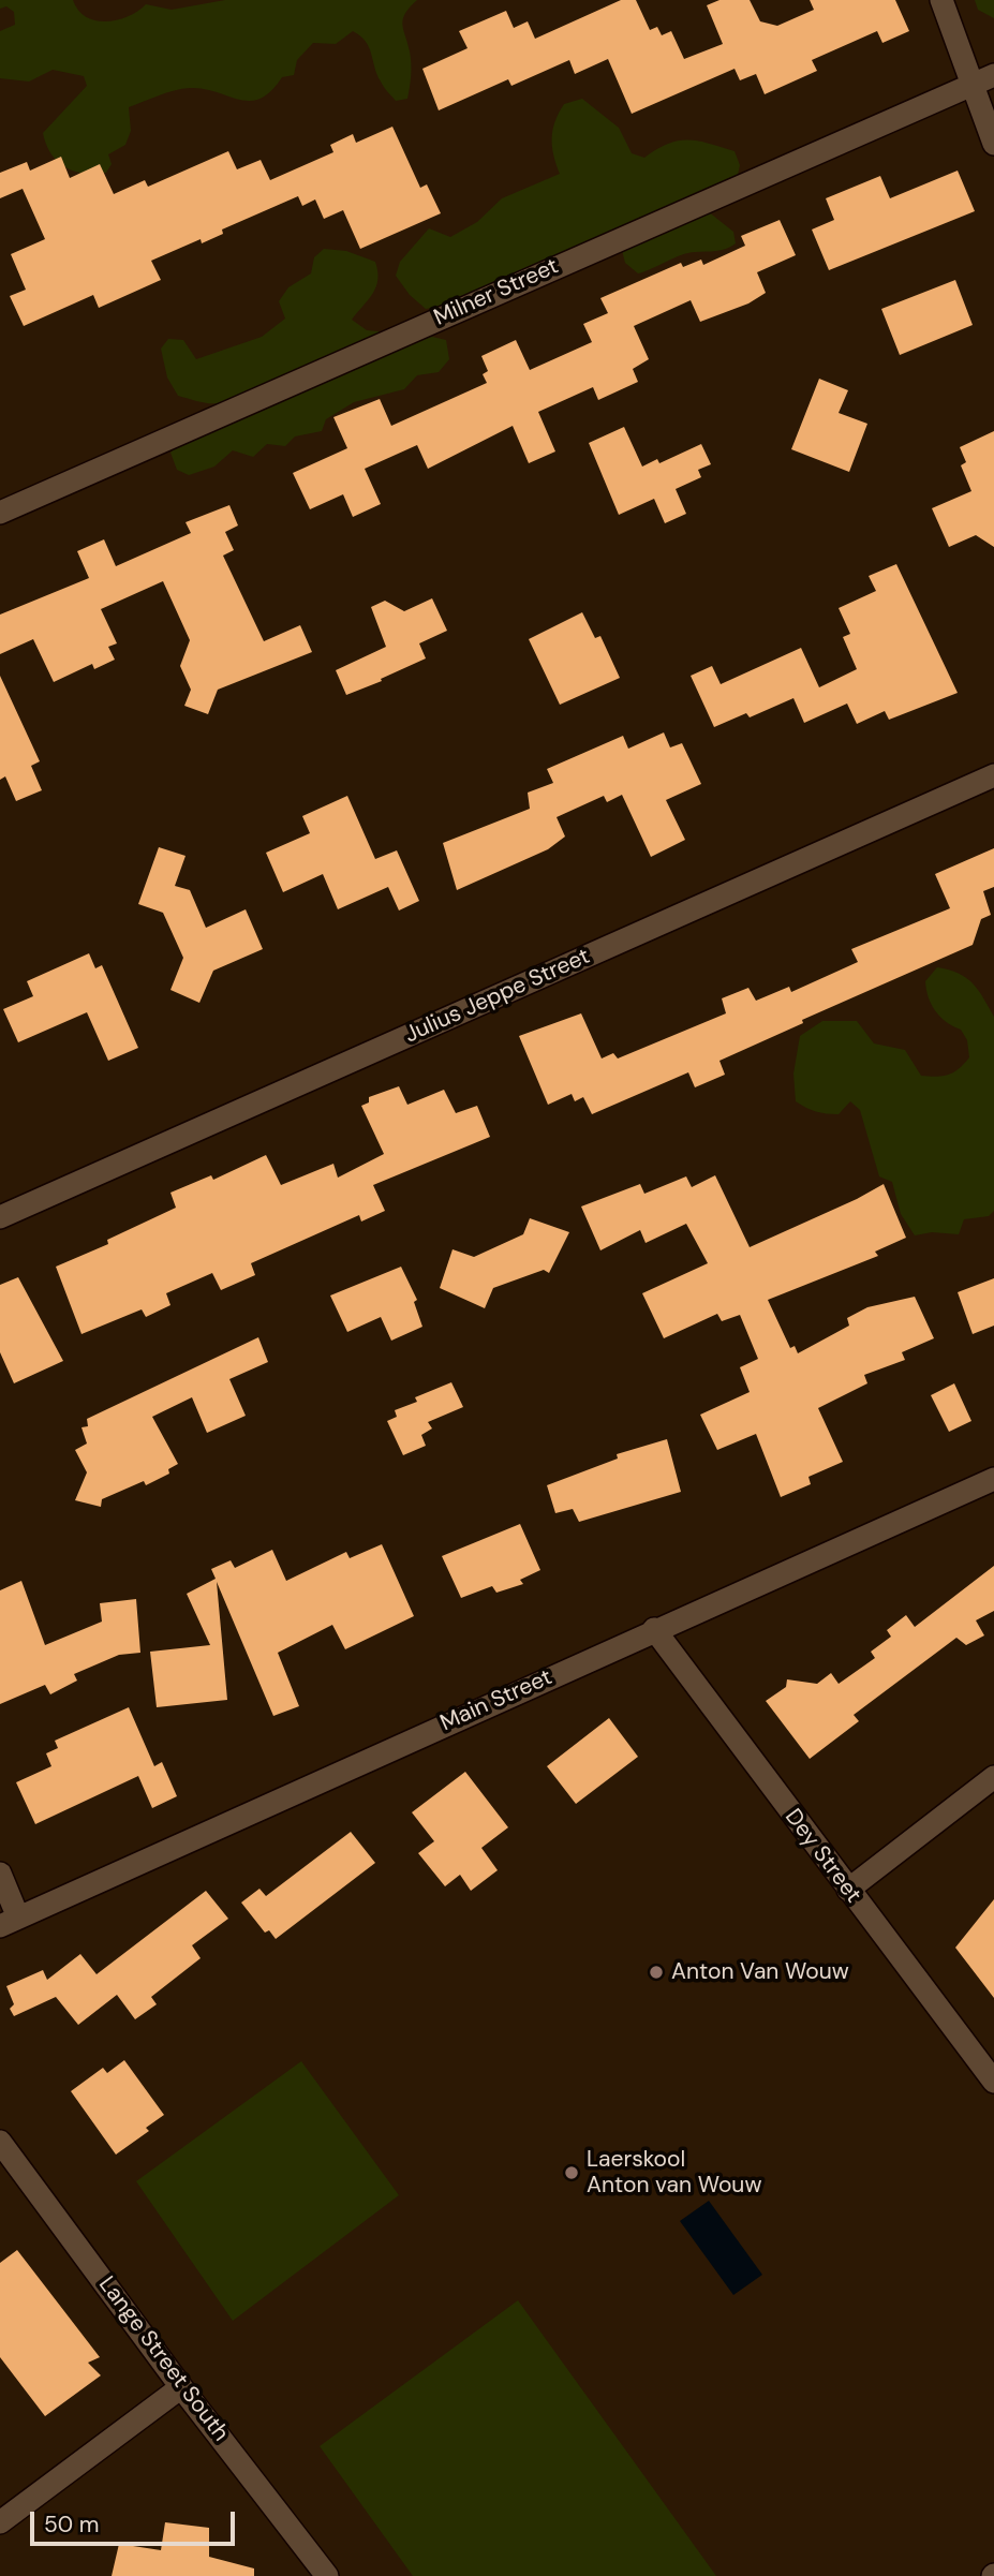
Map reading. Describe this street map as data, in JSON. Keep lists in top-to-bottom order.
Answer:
{
  "streets": {
    "street": [
      "Milner Street",
      "Julius Jeppe Street",
      "Main Street",
      "Dey Street",
      "Lange Street South"
    ]
  },
  "crossings": [
    ["Main Street", "Dey Street"]
  ],
  "places": ["Anton Van Wouw", "Laerskool Anton van Wouw"],
  "scale_bar": "50 m"
}
